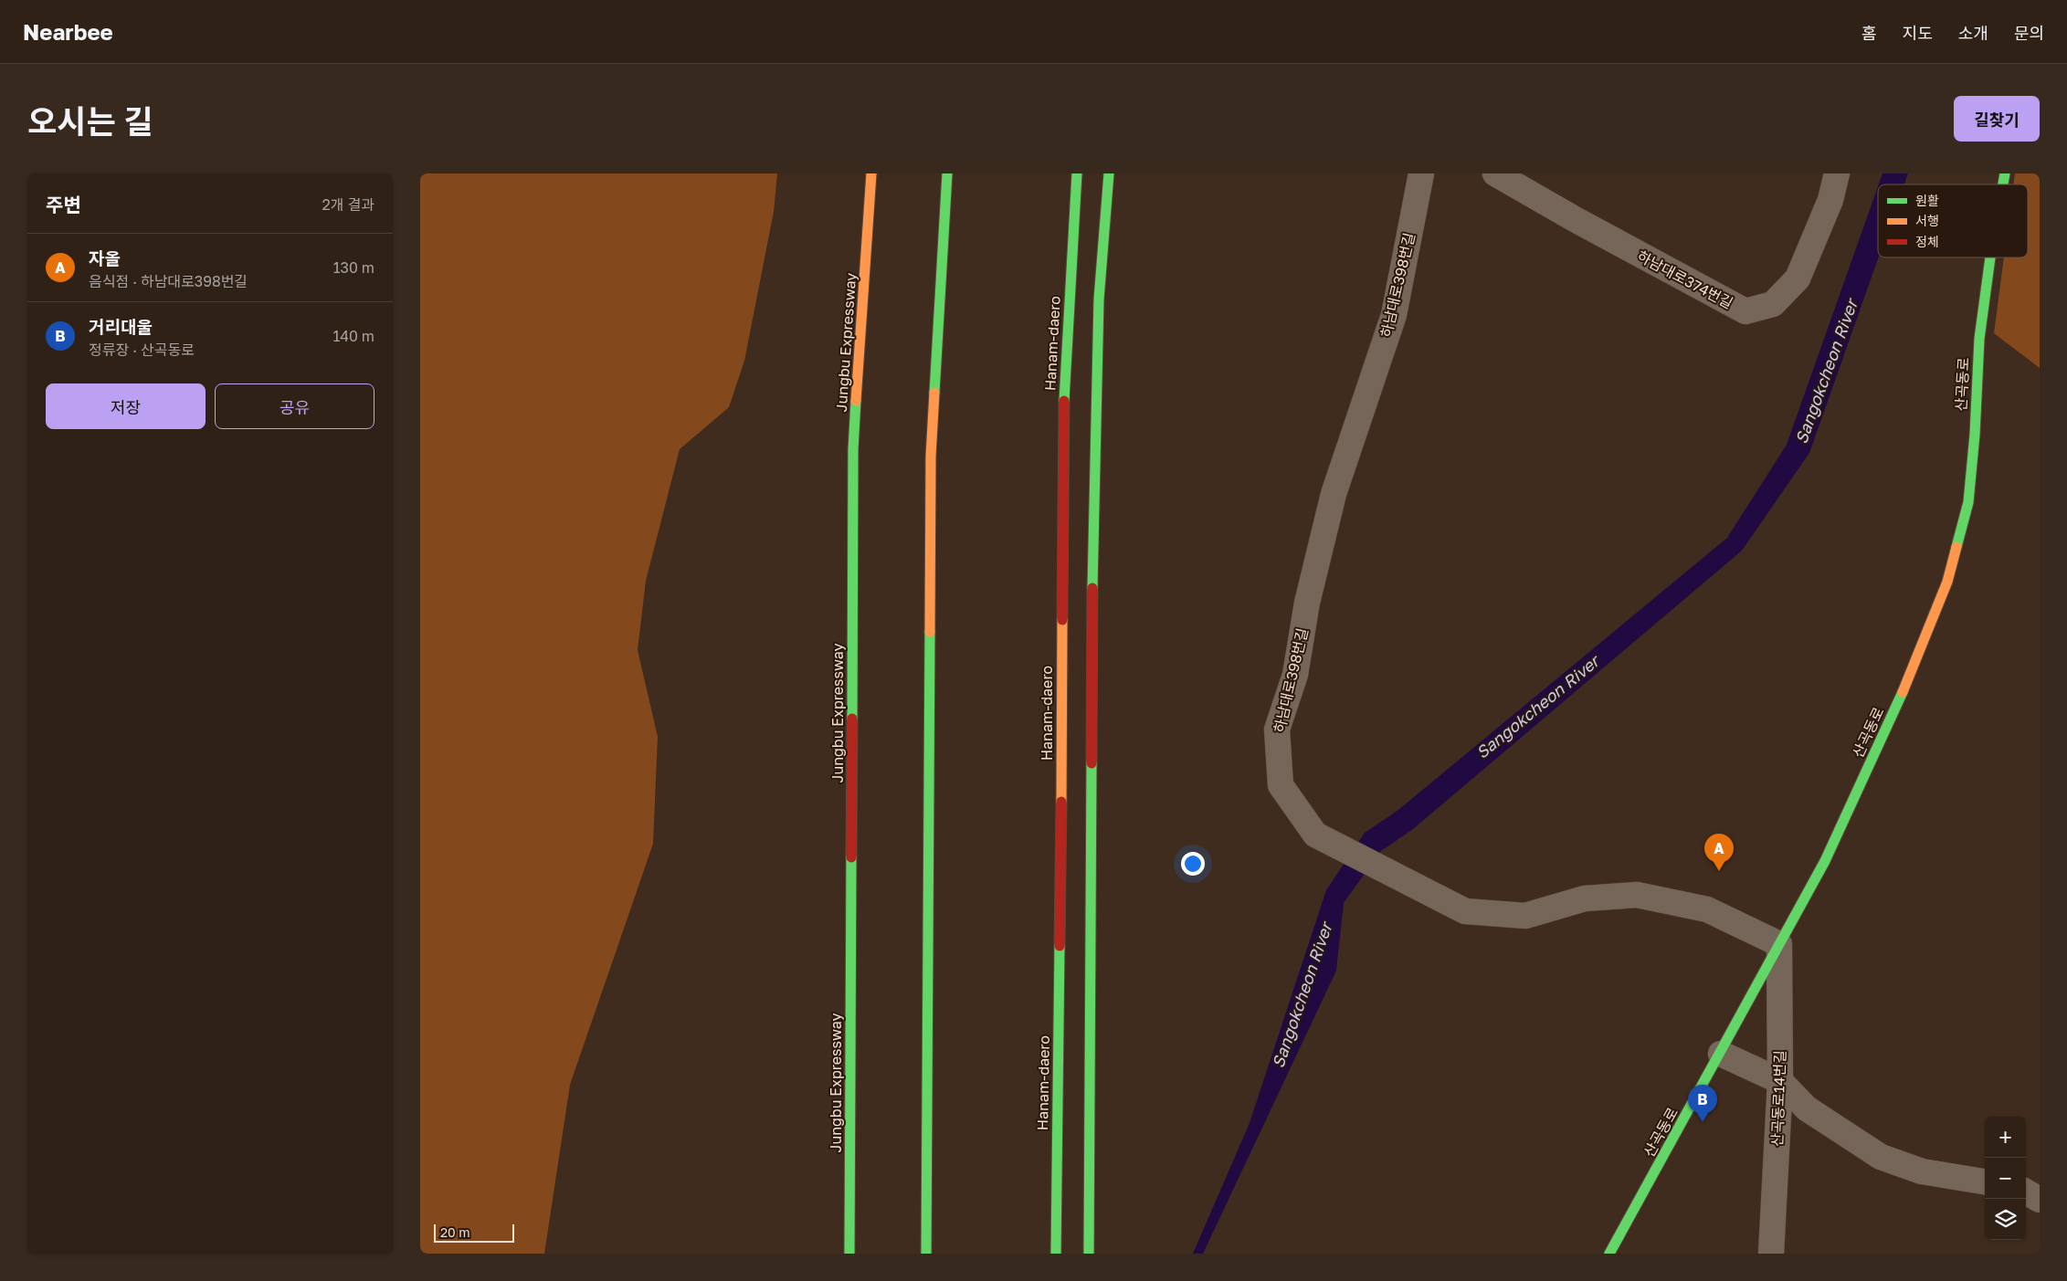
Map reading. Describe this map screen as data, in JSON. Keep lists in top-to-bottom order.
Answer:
{
  "streets": {
    "main road": ["Jungbu Expressway", "Hanam-daero", "산곡동로"],
    "street": ["하남대로374번길", "하남대로398번길", "산곡동로14번길"]
  },
  "crossings": [
    ["하남대로398번길", "산곡동로"],
    ["하남대로398번길", "산곡동로14번길"],
    ["산곡동로", "산곡동로14번길"]
  ],
  "water": ["Sangokcheon River"],
  "legend": ["원활", "서행", "정체"],
  "scale_bar": "20 m",
  "page": {
    "header": "Nearbee",
    "nav": [
      "홈",
      "지도",
      "소개",
      "문의"
    ],
    "title": "오시는 길",
    "buttons": [
      "길찾기",
      ["저장", "공유"]
    ],
    "heading": ["주변", "2개 결과"],
    "list": [
      {
        "mark": "A",
        "name": "자올",
        "note": "음식점 · 하남대로398번길",
        "value": "130 m"
      },
      {
        "mark": "B",
        "name": "거리대울",
        "note": "정류장 · 산곡동로",
        "value": "140 m"
      }
    ],
    "pins": ["A", "B"],
    "map_buttons": ["+", "−"],
    "scale": "20 m"
  }
}
